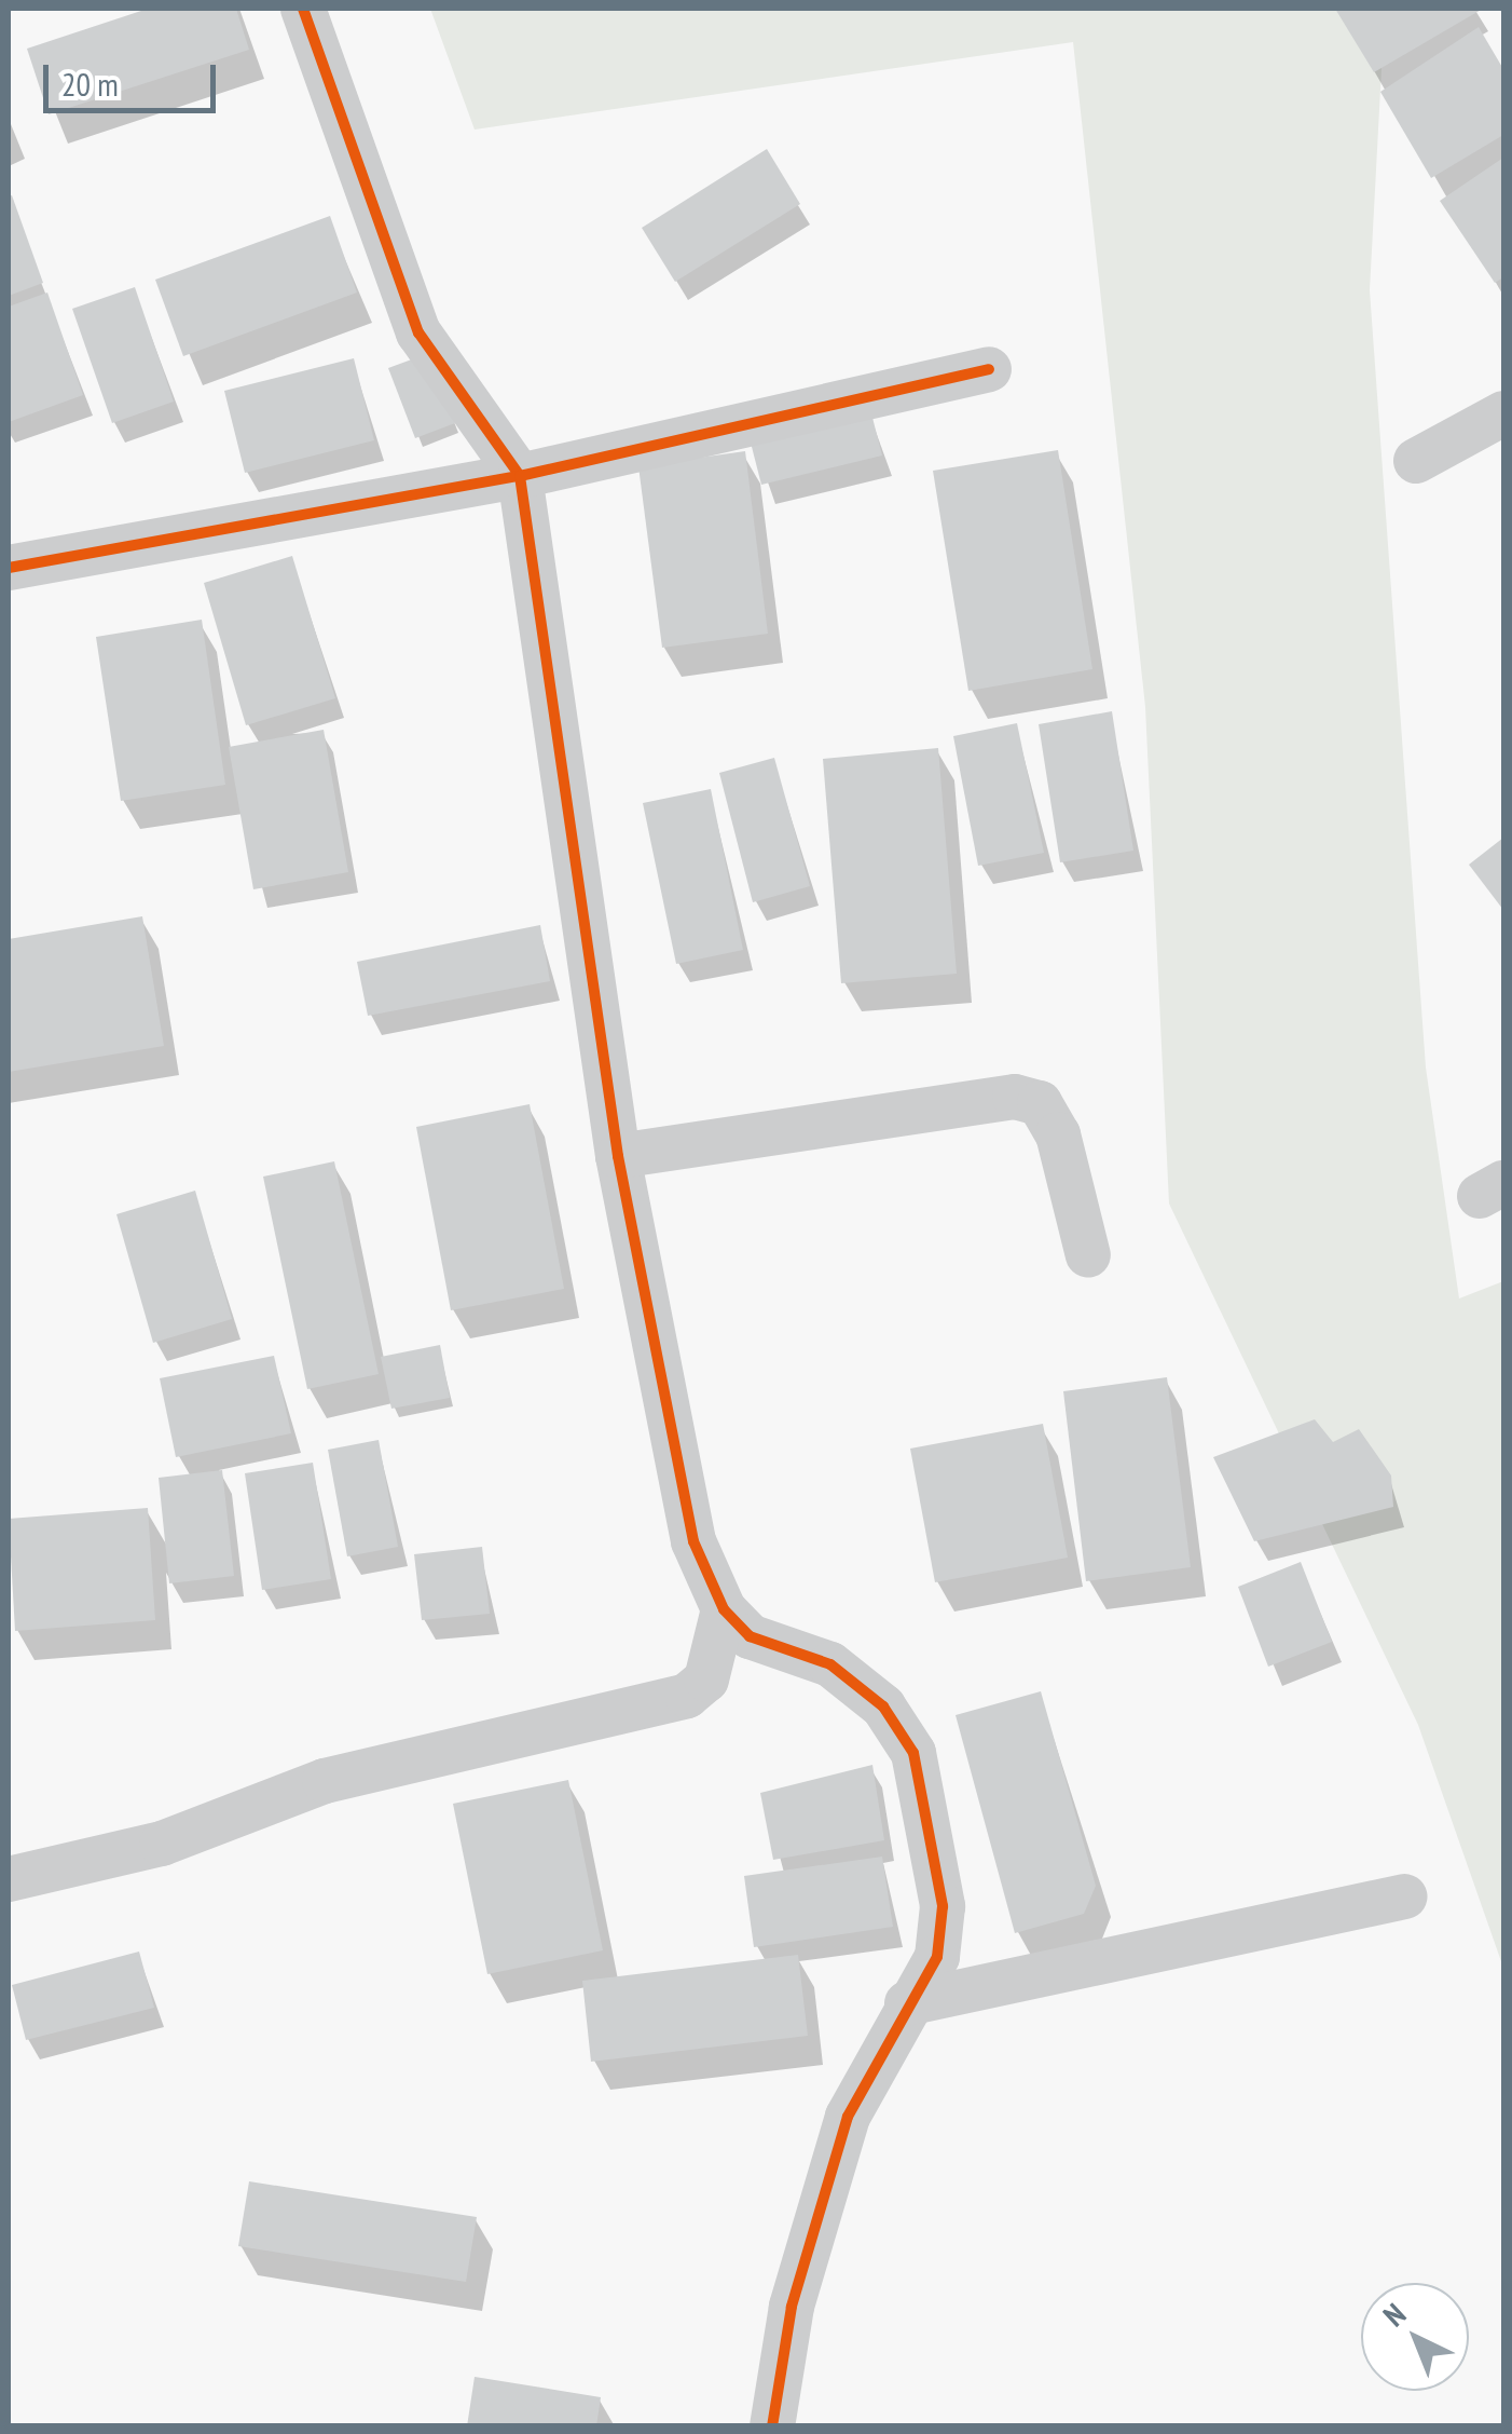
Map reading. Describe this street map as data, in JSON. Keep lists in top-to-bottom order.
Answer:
{
  "scale_bar": "20 m",
  "north": "top left"
}
